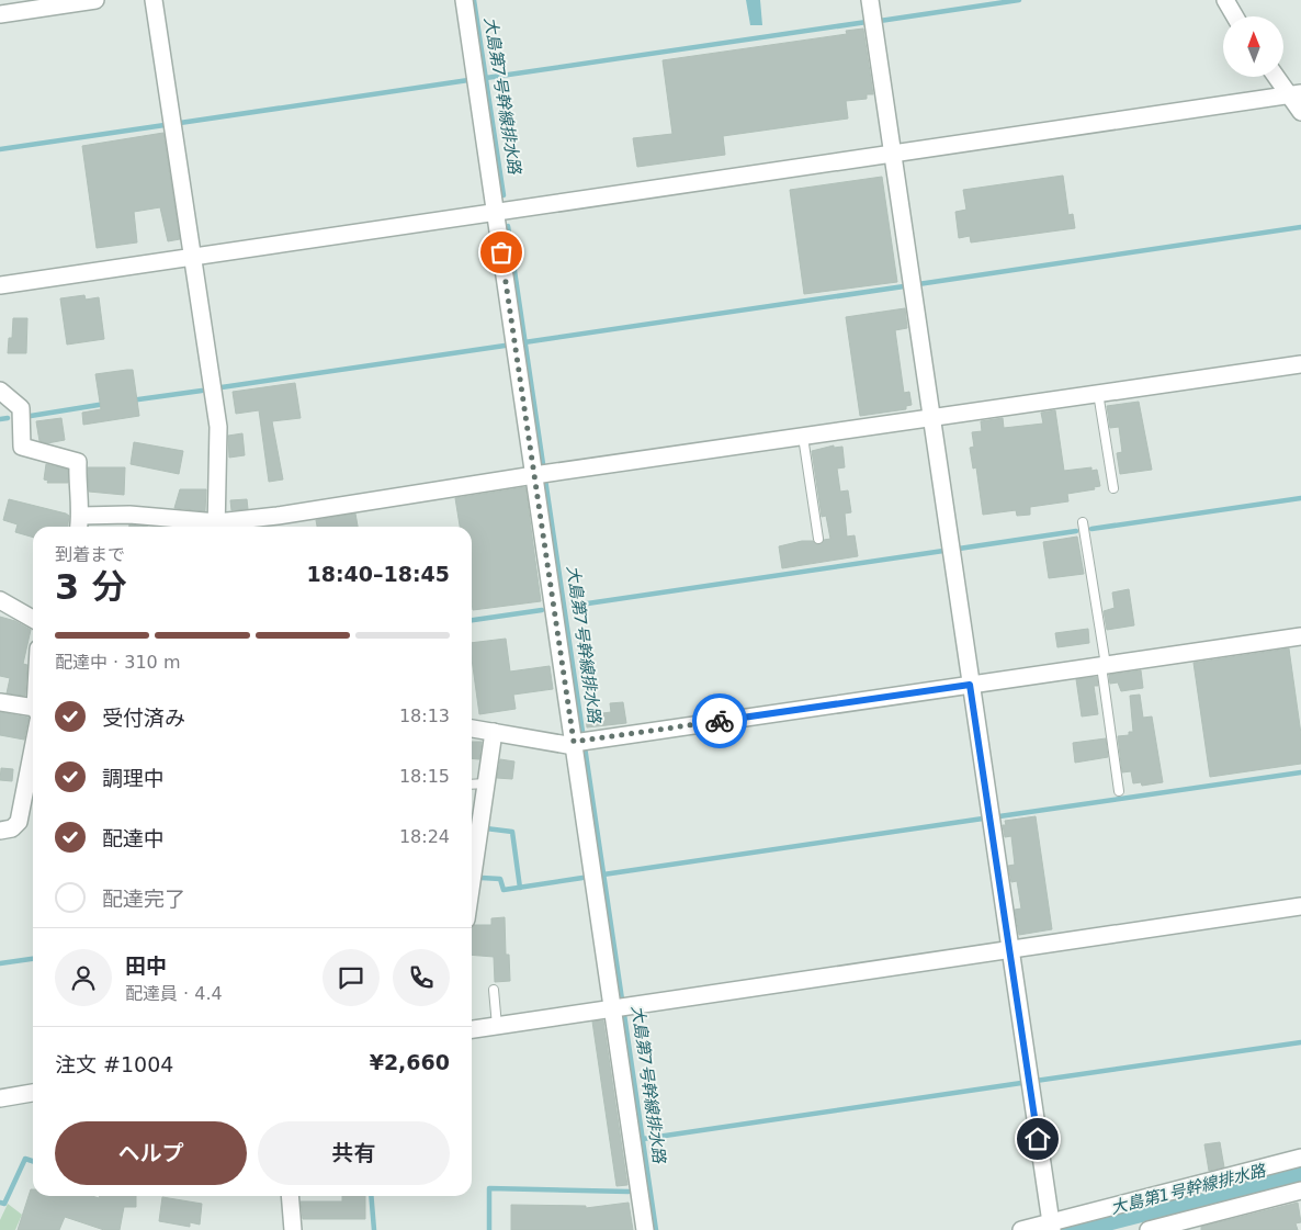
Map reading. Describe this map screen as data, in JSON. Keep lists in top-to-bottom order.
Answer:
{
  "water": ["大島第7号幹線排水路", "大島第1号幹線排水路"],
  "north": "top",
  "page": {
    "heading": ["3 分", "到着まで", "18:40–18:45"],
    "panel": [
      "田中",
      "配達員 · 4.4",
      "注文 #1004",
      "¥2,660"
    ],
    "bar": "配達中 · 310 m",
    "list": [
      ["受付済み", "18:13"],
      ["調理中", "18:15"],
      ["配達中", "18:24"],
      "配達完了"
    ],
    "buttons": ["ヘルプ", "共有"]
  }
}
